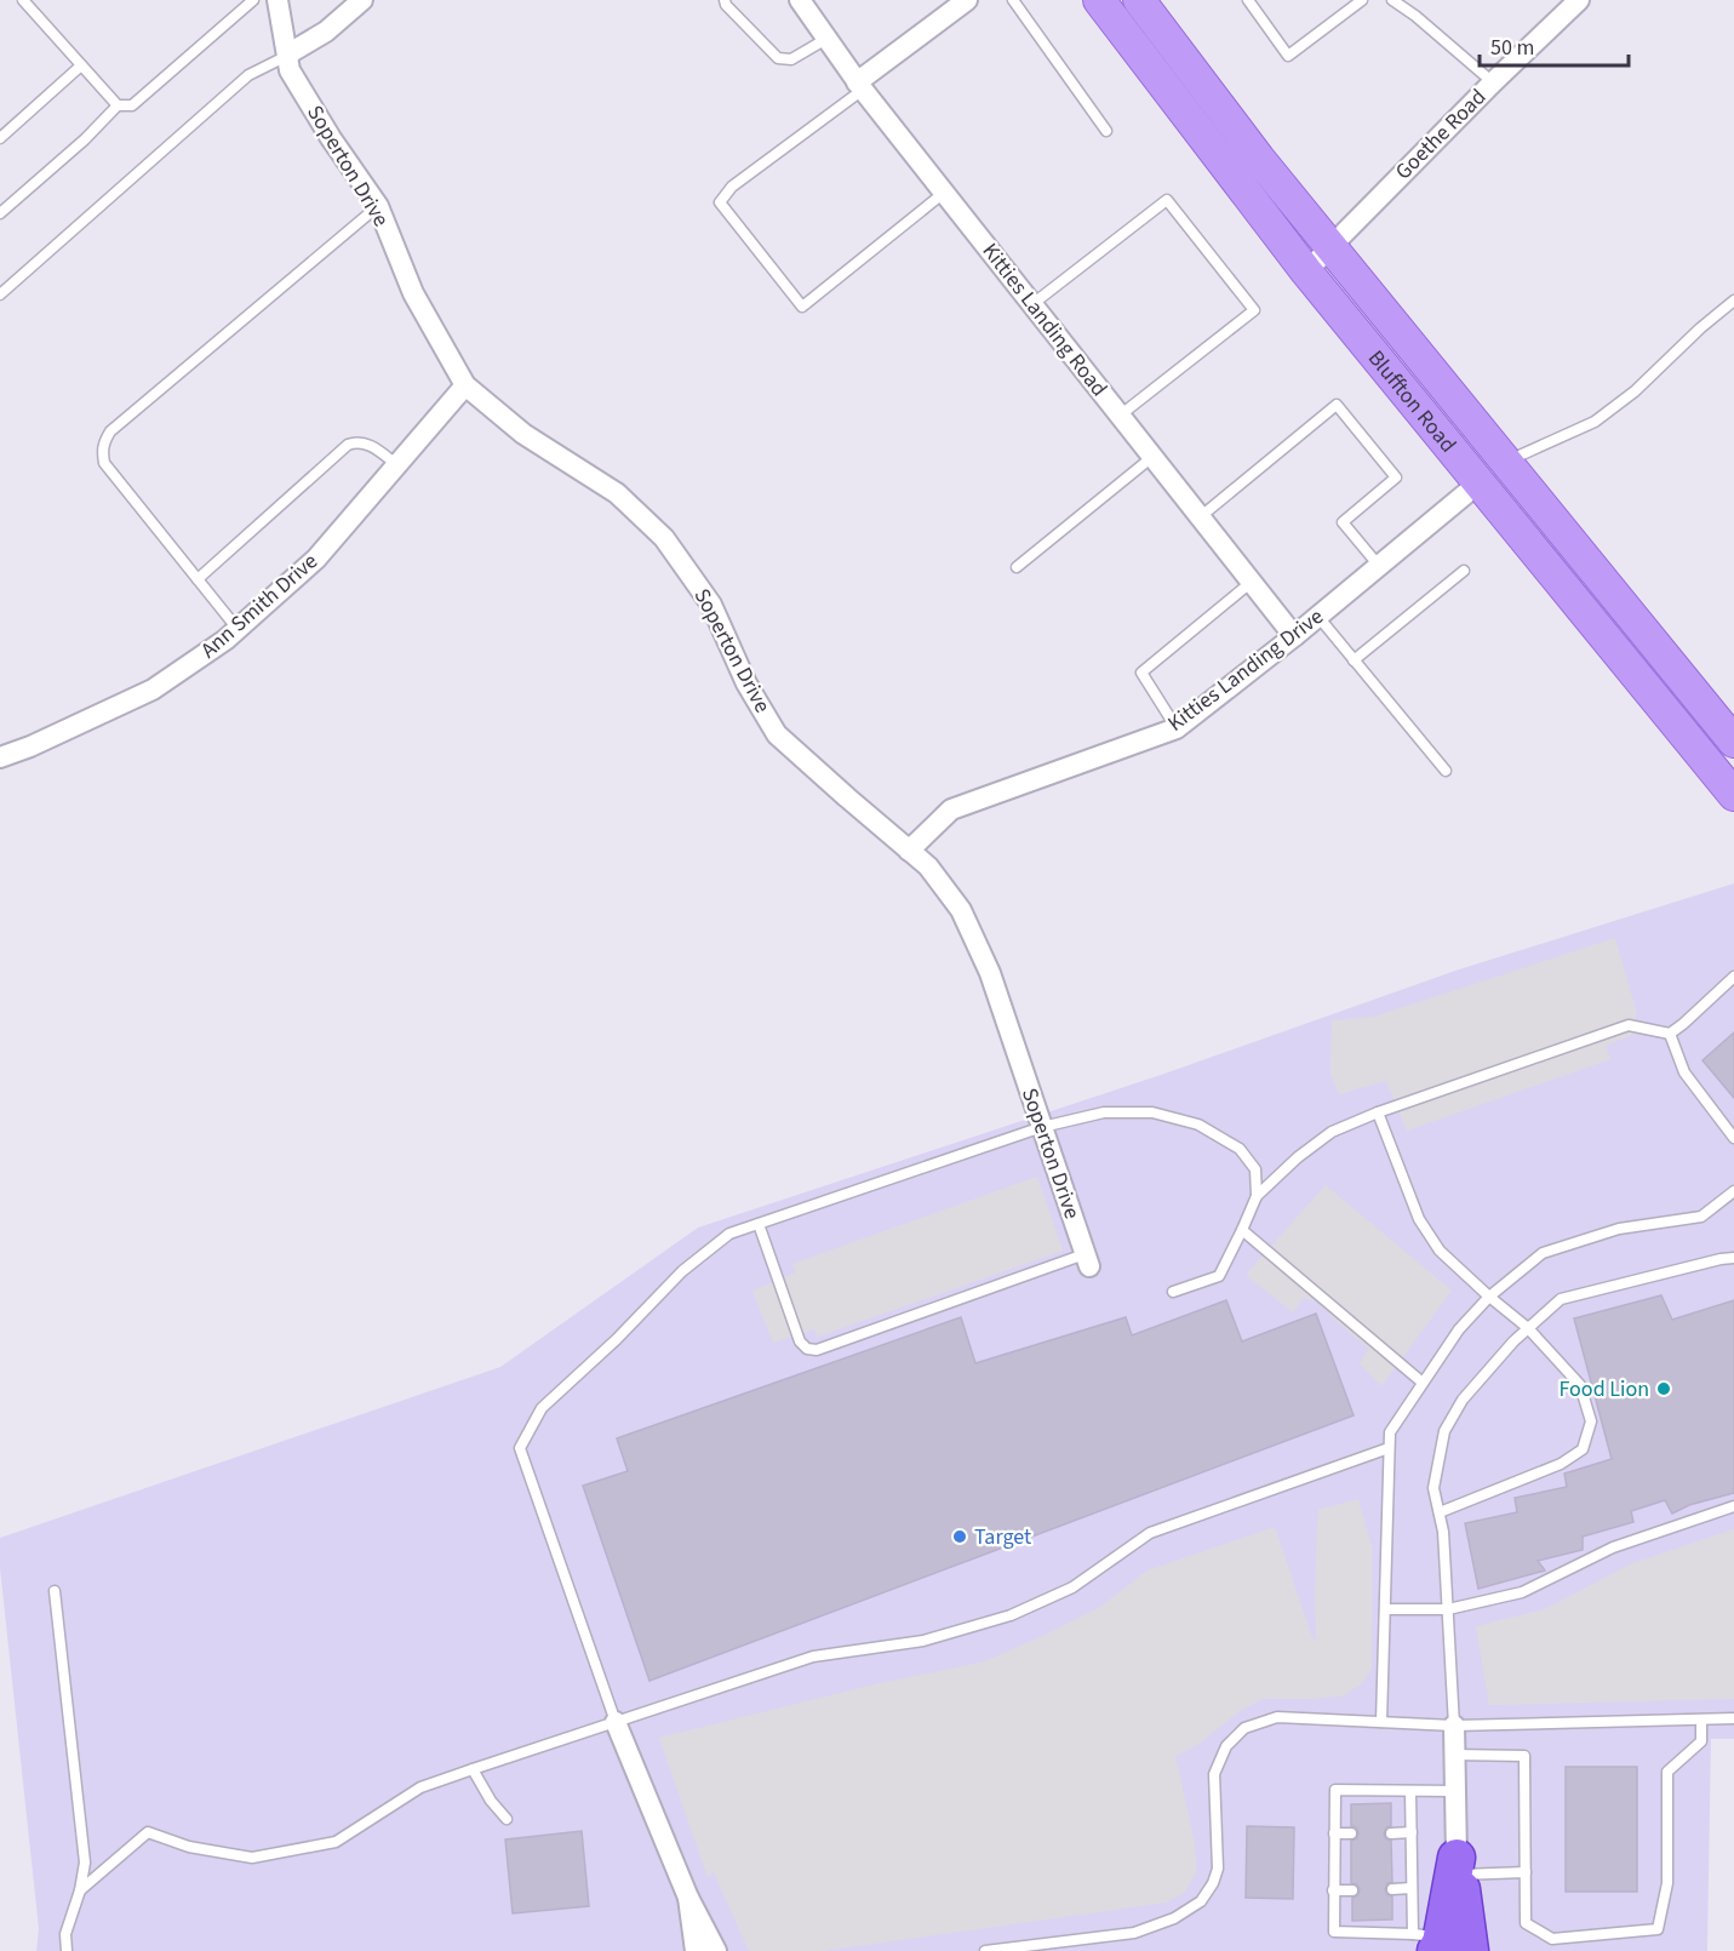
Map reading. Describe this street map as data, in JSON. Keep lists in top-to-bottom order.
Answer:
{
  "streets": {
    "main road": ["Bluffton Road"],
    "street": [
      "Goethe Road",
      "Soperton Drive",
      "Kitties Landing Road",
      "Ann Smith Drive",
      "Kitties Landing Drive"
    ]
  },
  "crossings": [
    ["Goethe Road", "Bluffton Road"],
    ["Soperton Drive", "Ann Smith Drive"],
    ["Soperton Drive", "Kitties Landing Drive"],
    ["Kitties Landing Road", "Kitties Landing Drive"],
    ["Bluffton Road", "Kitties Landing Drive"]
  ],
  "places": ["Food Lion", "Target"],
  "scale_bar": "50 m"
}
